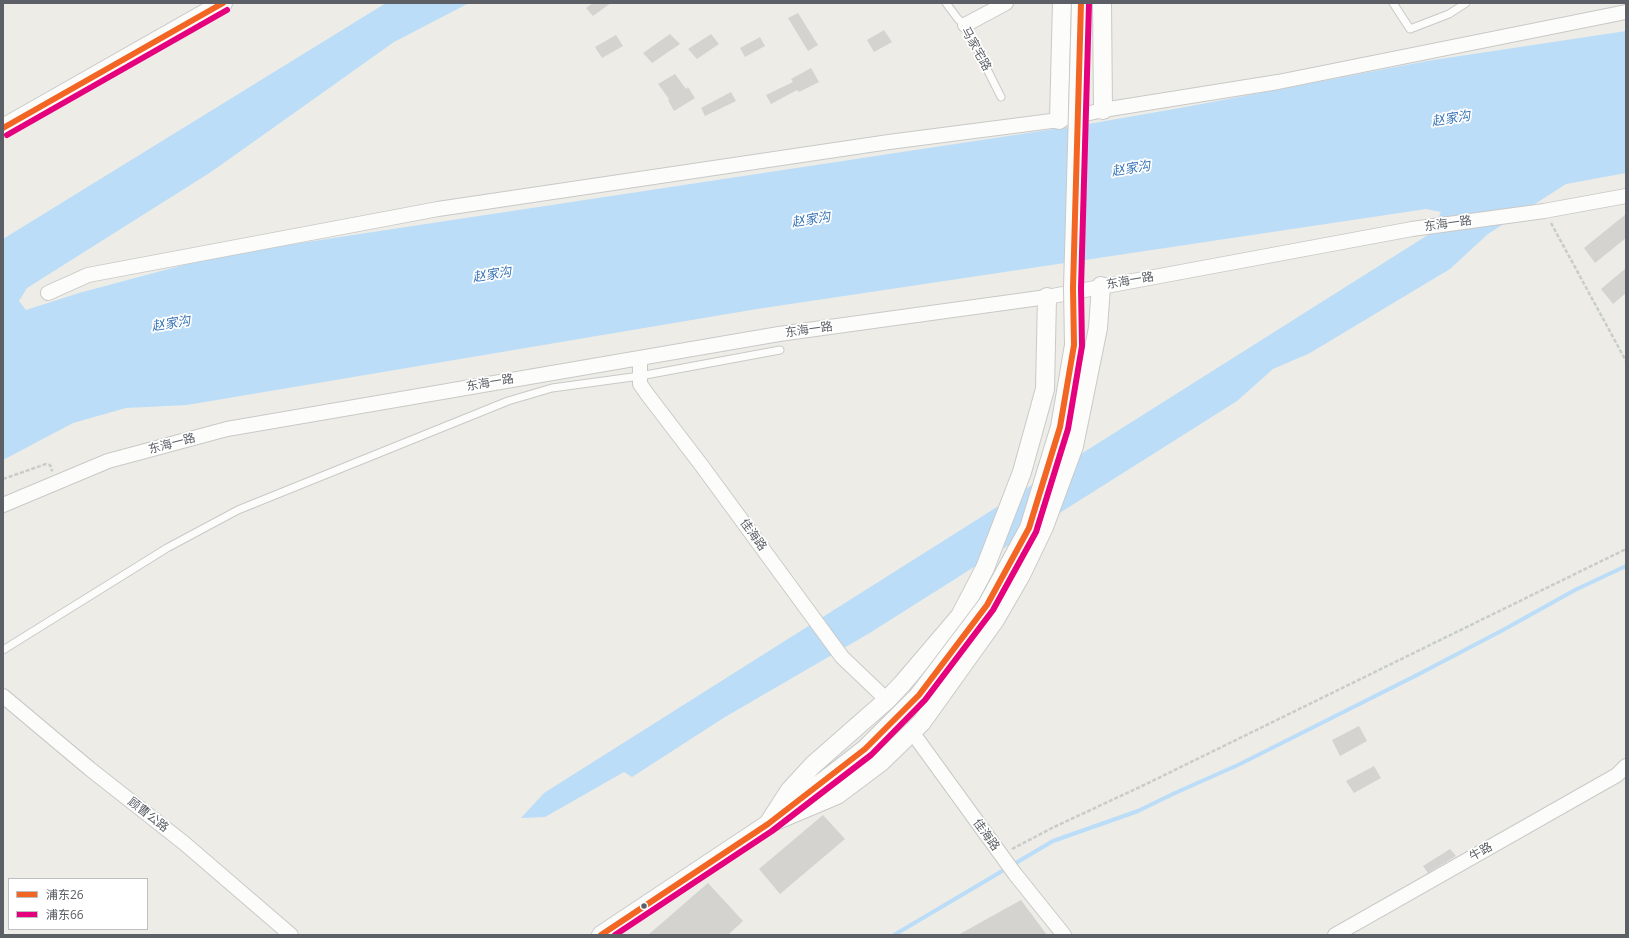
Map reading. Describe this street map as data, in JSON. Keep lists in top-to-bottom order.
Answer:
{
  "streets": {
    "street": [
      "东海一路",
      "佳海路",
      "顾曹公路",
      "牛路"
    ],
    "lane": ["马家宅路"]
  },
  "crossings": [
    ["东海一路", "佳海路"]
  ],
  "water": ["赵家沟"],
  "lines": ["transit line 浦东26", "transit line 浦东66"],
  "legend": ["浦东26", "浦东66"]
}
